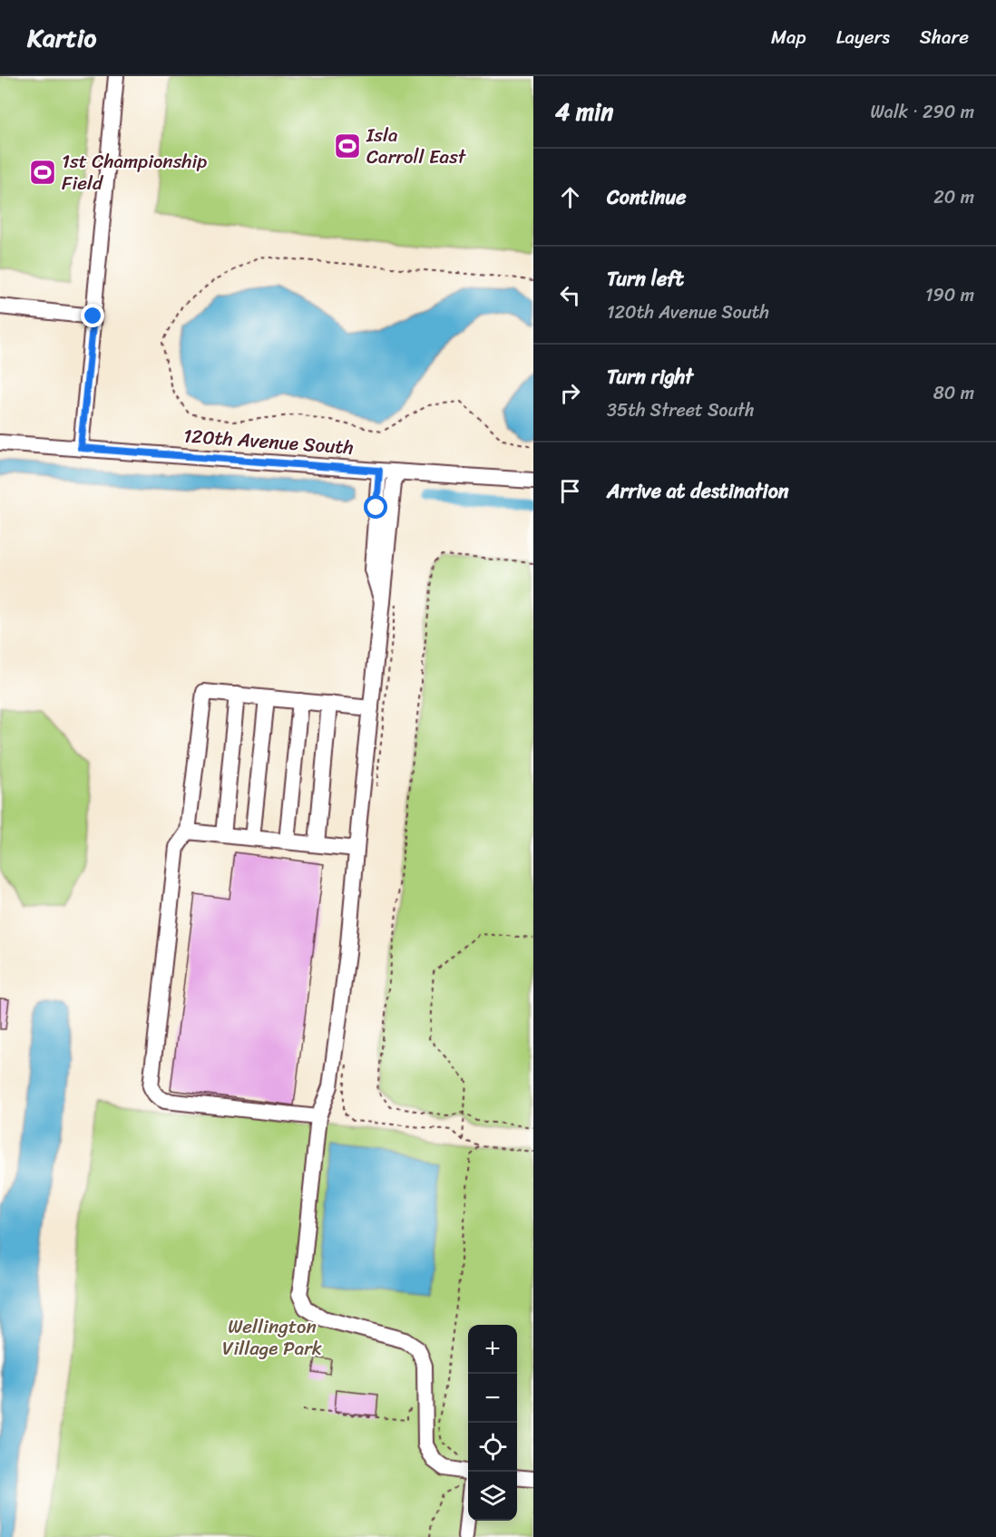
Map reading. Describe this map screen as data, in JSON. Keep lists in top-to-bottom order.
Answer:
{
  "streets": {
    "street": ["120th Avenue South"]
  },
  "parks": ["Wellington Village Park"],
  "places": {
    "sports": ["Isla Carroll East", "1st Championship Field"]
  },
  "page": {
    "header": "Kartio",
    "nav": ["Map", "Layers", "Share"],
    "heading": ["4 min", "Walk · 290 m"],
    "list": [
      ["Continue", "20 m"],
      ["Turn left", "120th Avenue South", "190 m"],
      ["Turn right", "35th Street South", "80 m"],
      "Arrive at destination"
    ],
    "map_buttons": ["+", "−"]
  }
}
